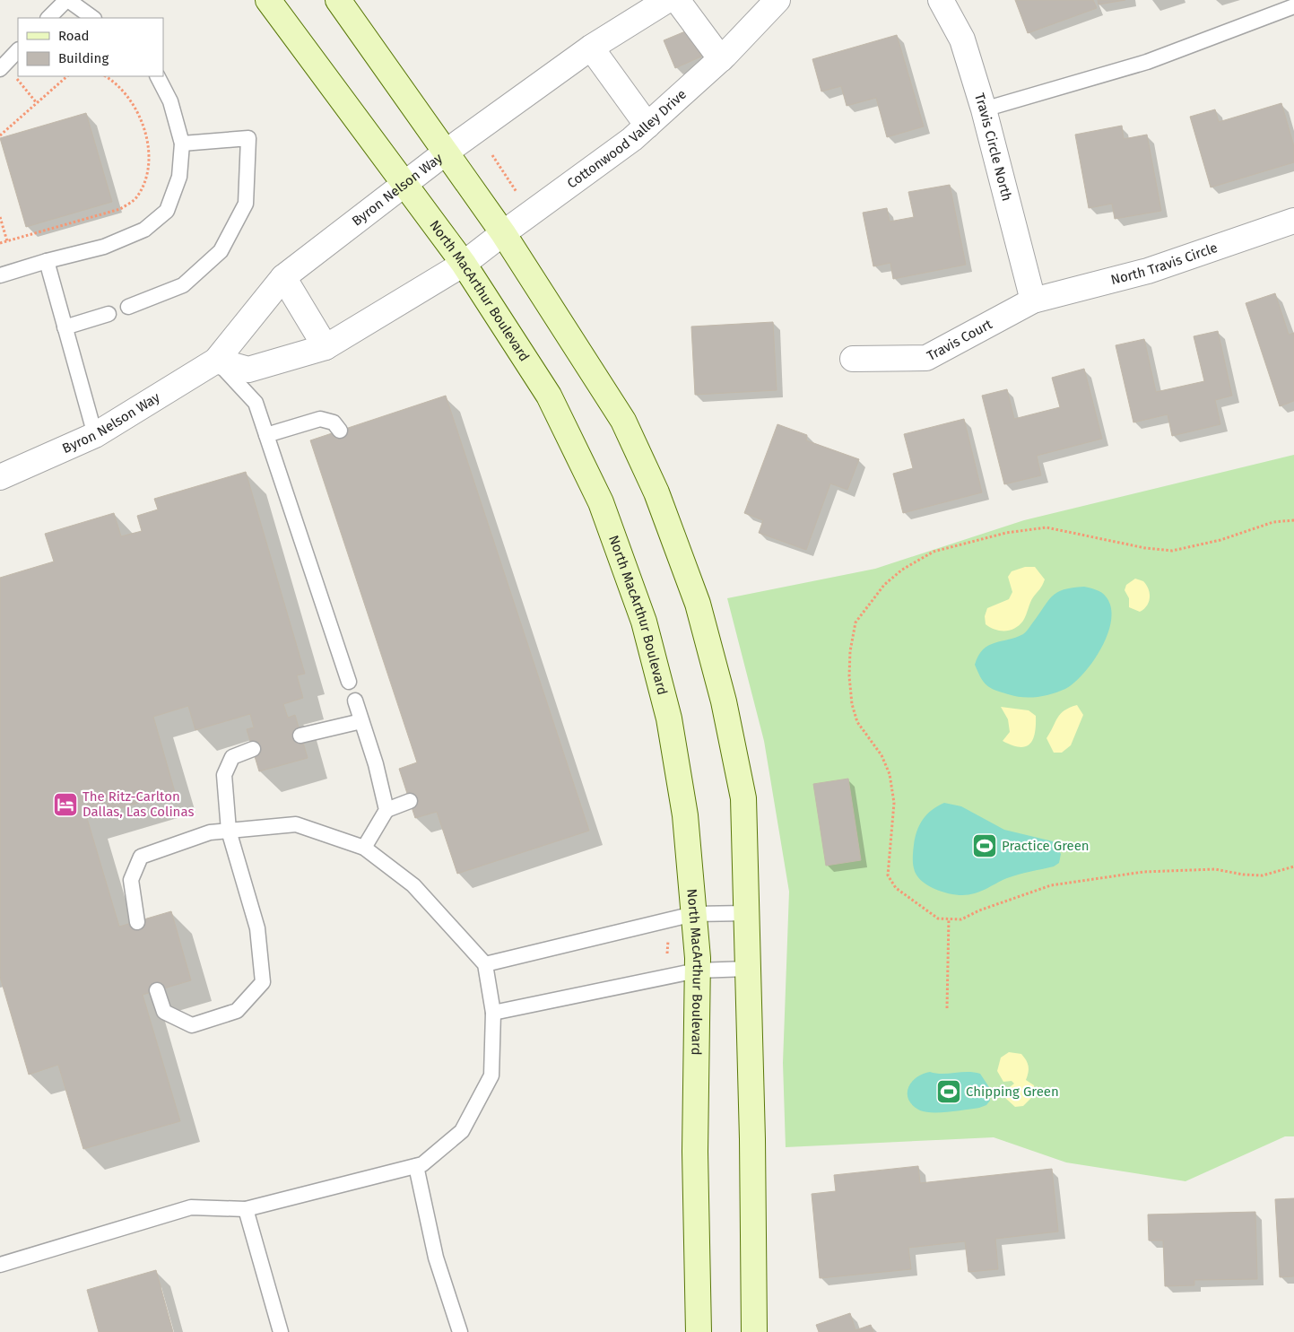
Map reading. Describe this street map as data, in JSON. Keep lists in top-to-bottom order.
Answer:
{
  "streets": {
    "main road": ["North MacArthur Boulevard"],
    "street": [
      "Cottonwood Valley Drive",
      "Travis Circle North",
      "Byron Nelson Way",
      "North Travis Circle",
      "Travis Court"
    ]
  },
  "crossings": [
    ["Cottonwood Valley Drive", "North MacArthur Boulevard"],
    ["Travis Circle North", "North Travis Circle"],
    ["Travis Circle North", "Travis Court"],
    ["Byron Nelson Way", "North MacArthur Boulevard"],
    ["North Travis Circle", "Travis Court"]
  ],
  "places": {
    "hotel": ["The Ritz-Carlton Dallas, Las Colinas"],
    "sports": ["Practice Green", "Chipping Green"]
  },
  "legend": ["Road", "Building"]
}
